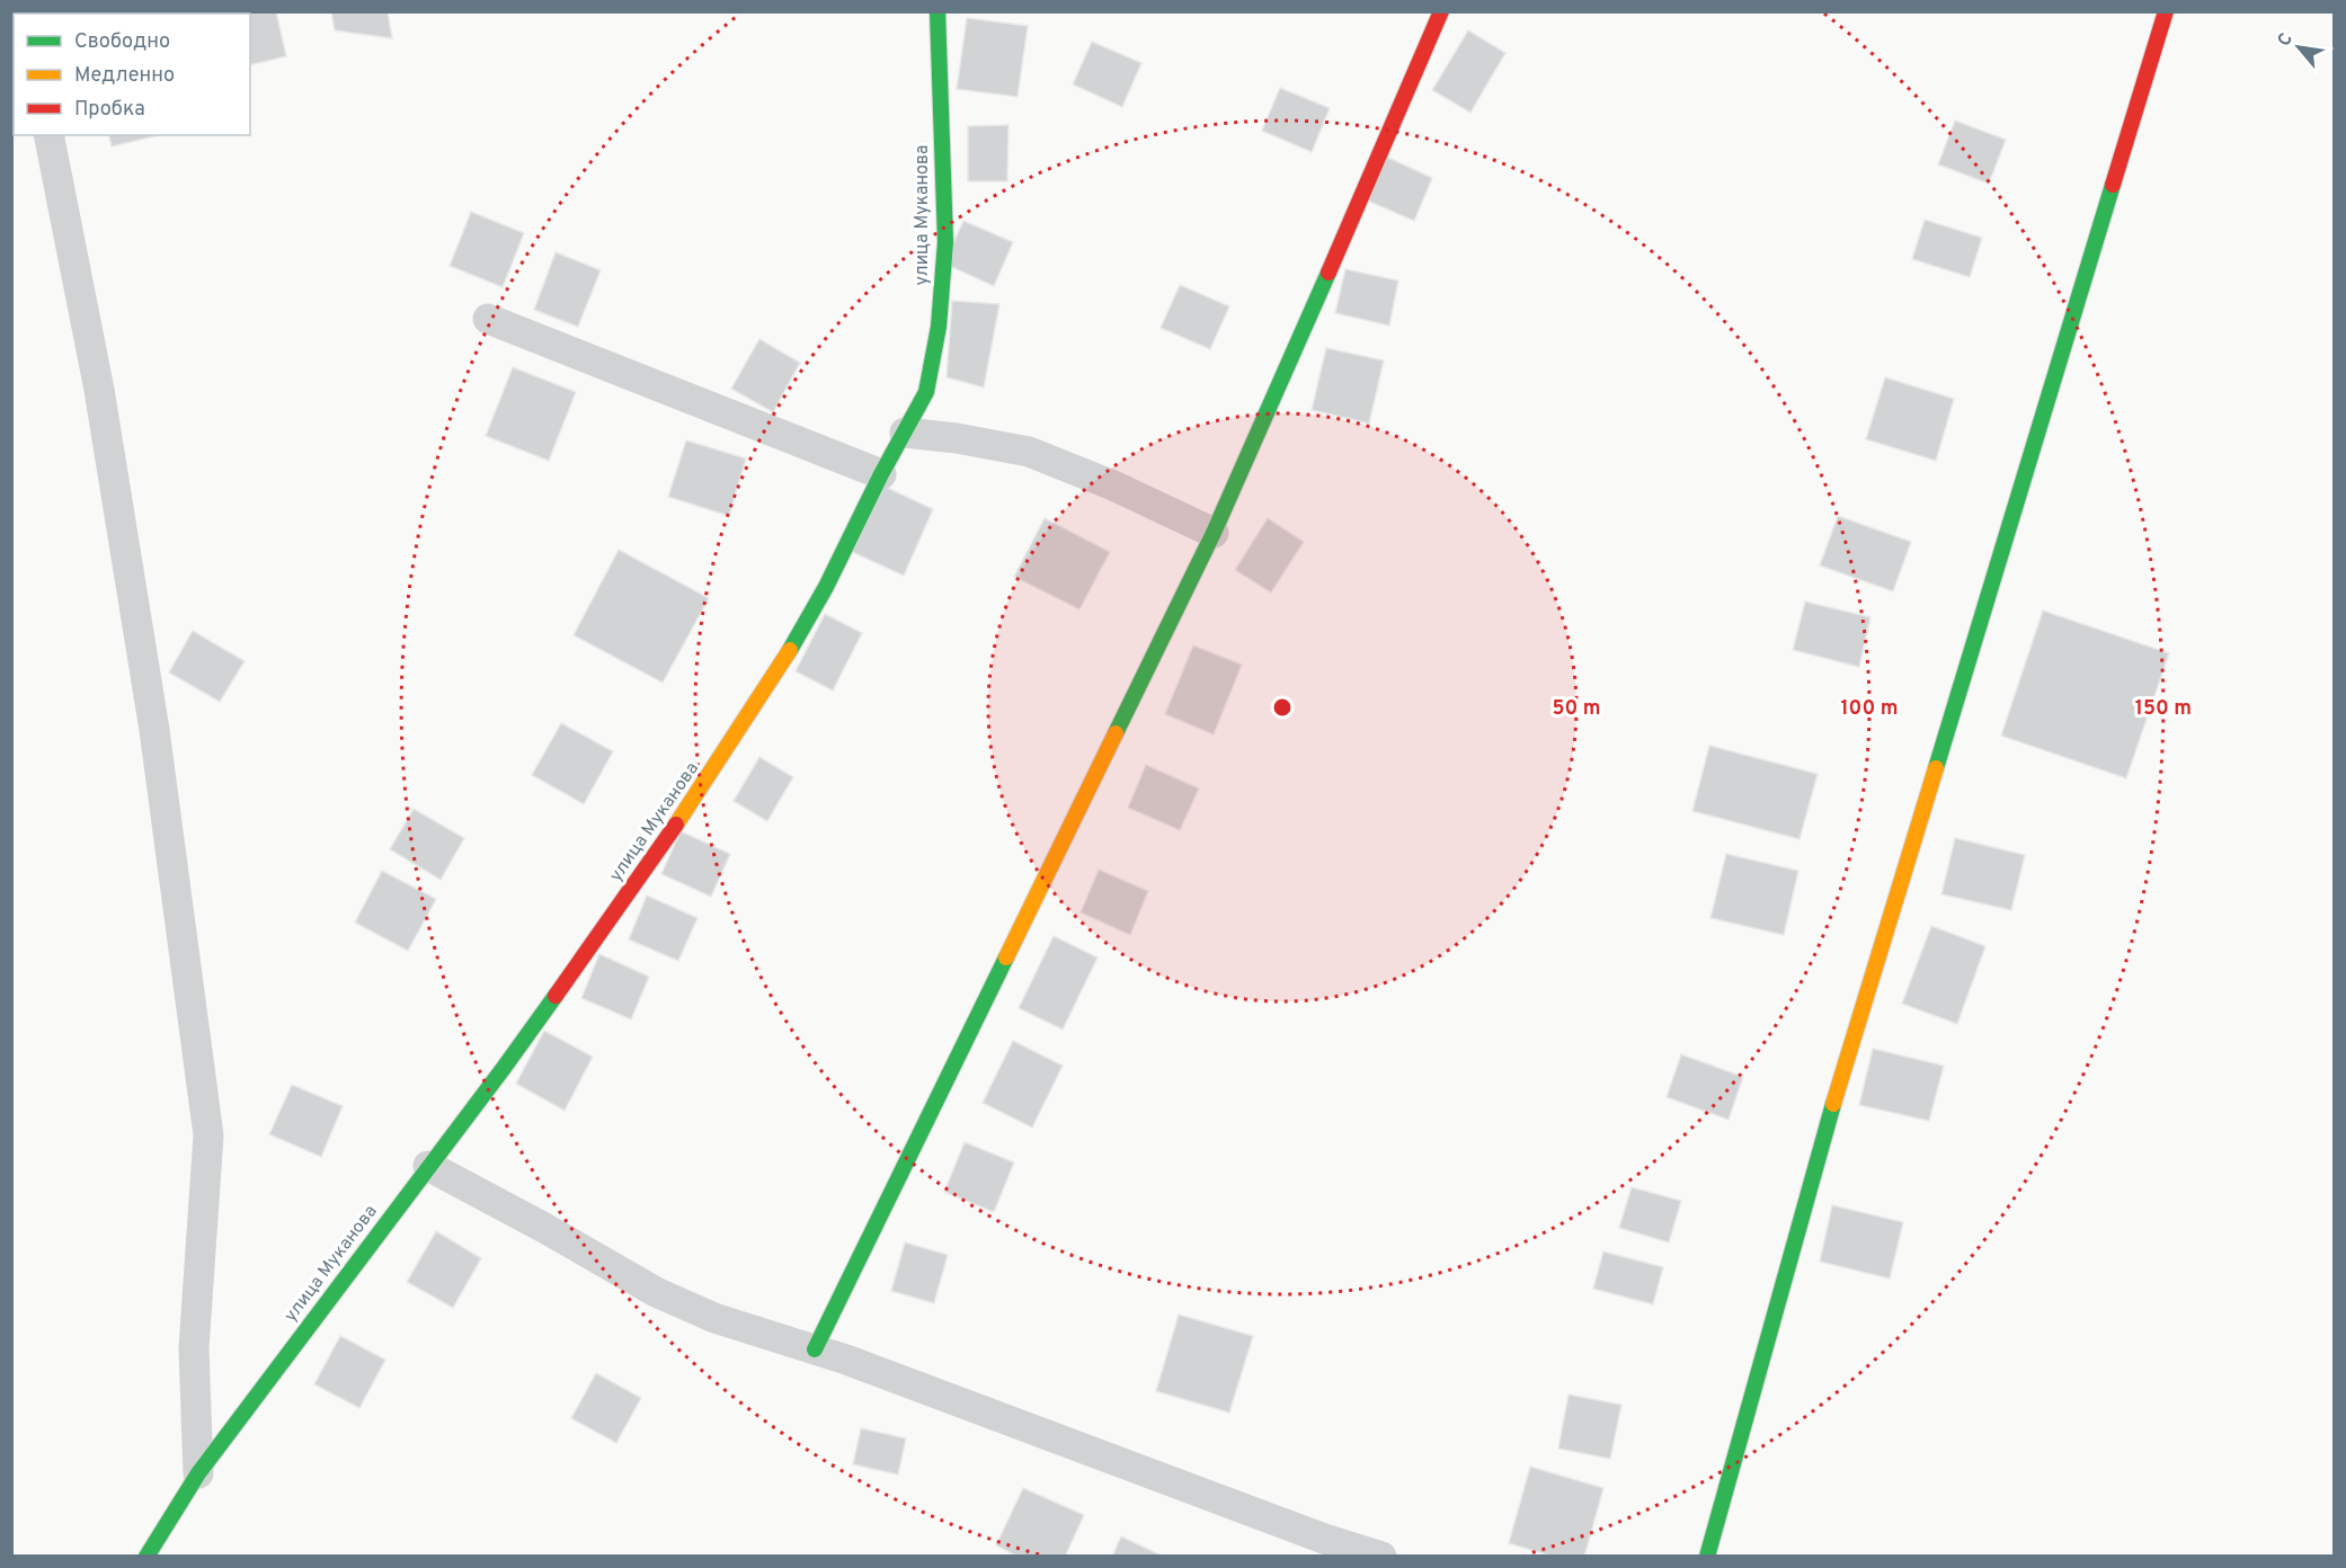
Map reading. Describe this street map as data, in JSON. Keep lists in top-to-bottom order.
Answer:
{
  "streets": {
    "street": ["улица Муканова"]
  },
  "legend": ["Свободно", "Медленно", "Пробка"],
  "north": "top left",
  "rings": ["50 m", "100 m", "150 m"]
}
